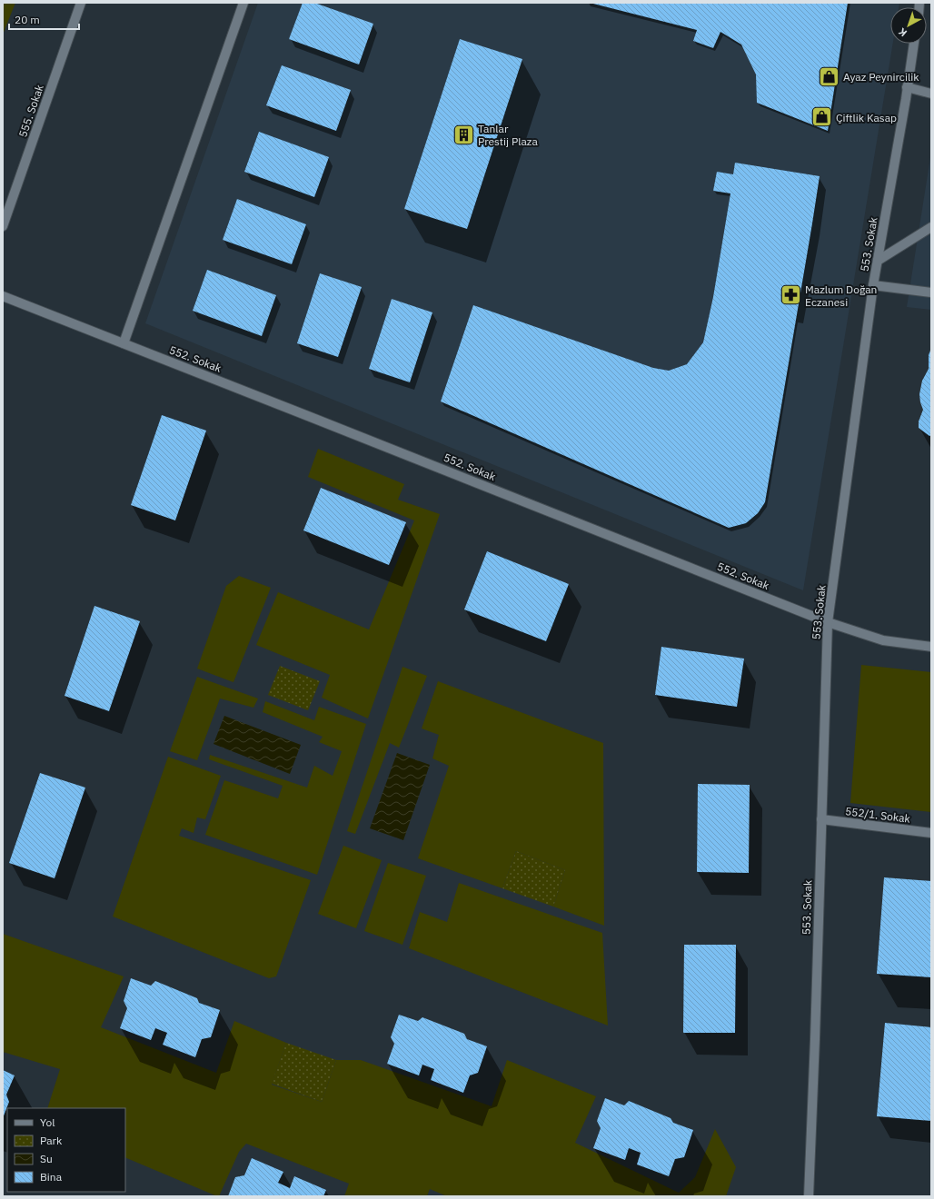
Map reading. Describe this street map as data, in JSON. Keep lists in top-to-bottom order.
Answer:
{
  "streets": {
    "street": [
      "555. Sokak",
      "553. Sokak",
      "552. Sokak",
      "552/1. Sokak"
    ]
  },
  "crossings": [
    ["553. Sokak", "552. Sokak"],
    ["553. Sokak", "552/1. Sokak"]
  ],
  "places": {
    "shop": ["Ayaz Peynircilik", "Çiftlik Kasap"],
    "building": ["Tanlar Prestij Plaza"],
    "pharmacy": ["Mazlum Doğan Eczanesi"]
  },
  "legend": [
    "Yol",
    "Park",
    "Su",
    "Bina"
  ],
  "scale_bar": "20 m",
  "north": "bottom left"
}
